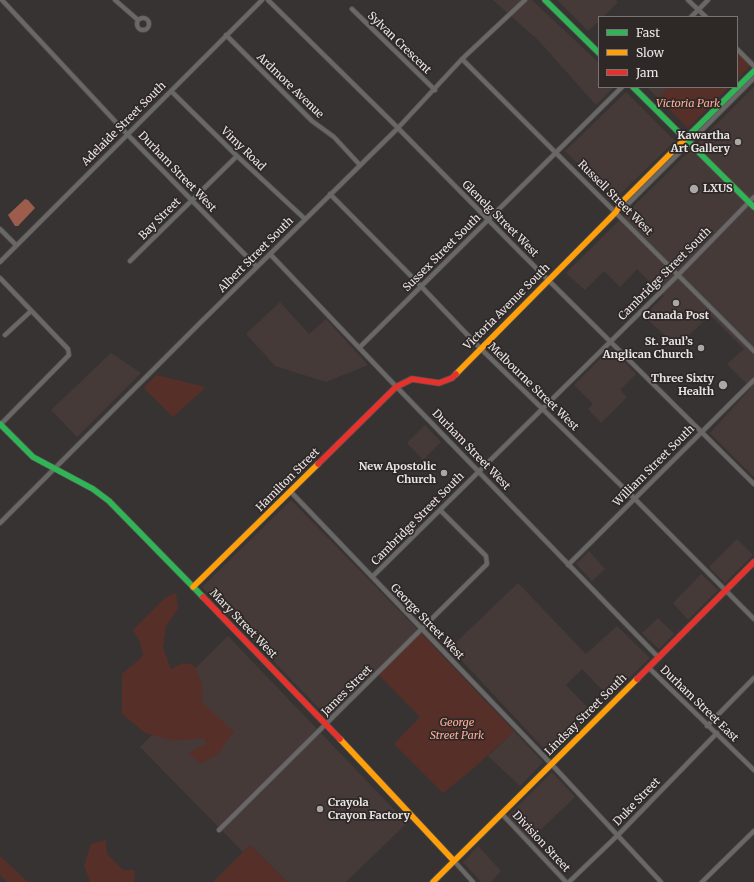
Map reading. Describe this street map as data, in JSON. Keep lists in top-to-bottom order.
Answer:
{
  "streets": {
    "street": [
      "Sylvan Crescent",
      "Ardmore Avenue",
      "Adelaide Street South",
      "Vimy Road",
      "Durham Street West",
      "Russell Street West",
      "Bay Street",
      "Glenelg Street West",
      "Sussex Street South",
      "Albert Street South",
      "Cambridge Street South",
      "Victoria Avenue South",
      "Melbourne Street West",
      "William Street South",
      "Hamilton Street",
      "George Street West",
      "Mary Street West",
      "James Street",
      "Durham Street East",
      "Lindsay Street South",
      "Duke Street",
      "Division Street"
    ]
  },
  "crossings": [
    ["Sylvan Crescent", "Albert Street South"],
    ["Ardmore Avenue", "Adelaide Street South"],
    ["Ardmore Avenue", "Albert Street South"],
    ["Adelaide Street South", "Vimy Road"],
    ["Adelaide Street South", "Durham Street West"],
    ["Vimy Road", "Bay Street"],
    ["Vimy Road", "Albert Street South"],
    ["Durham Street West", "Bay Street"],
    ["Durham Street West", "Sussex Street South"],
    ["Durham Street West", "Albert Street South"],
    ["Durham Street West", "Cambridge Street South"],
    ["Durham Street West", "Victoria Avenue South"],
    ["Durham Street West", "William Street South"],
    ["Durham Street West", "Hamilton Street"],
    ["Durham Street West", "Lindsay Street South"],
    ["Russell Street West", "Sussex Street South"],
    ["Russell Street West", "Albert Street South"],
    ["Russell Street West", "Cambridge Street South"],
    ["Russell Street West", "Victoria Avenue South"],
    ["Glenelg Street West", "Sussex Street South"],
    ["Glenelg Street West", "Albert Street South"],
    ["Glenelg Street West", "Cambridge Street South"],
    ["Glenelg Street West", "Victoria Avenue South"],
    ["Glenelg Street West", "William Street South"],
    ["Sussex Street South", "Melbourne Street West"],
    ["Albert Street South", "Melbourne Street West"],
    ["Albert Street South", "Mary Street West"],
    ["Cambridge Street South", "Melbourne Street West"],
    ["Cambridge Street South", "George Street West"],
    ["Cambridge Street South", "James Street"],
    ["Victoria Avenue South", "Melbourne Street West"],
    ["Victoria Avenue South", "Hamilton Street"],
    ["Melbourne Street West", "William Street South"],
    ["Melbourne Street West", "Lindsay Street South"],
    ["Hamilton Street", "George Street West"],
    ["Hamilton Street", "Mary Street West"],
    ["George Street West", "James Street"],
    ["George Street West", "Lindsay Street South"],
    ["George Street West", "Duke Street"],
    ["Mary Street West", "James Street"],
    ["Mary Street West", "Lindsay Street South"],
    ["Durham Street East", "Lindsay Street South"],
    ["Durham Street East", "Duke Street"],
    ["Lindsay Street South", "Division Street"],
    ["Duke Street", "Division Street"]
  ],
  "parks": ["Victoria Park", "George Street Park"],
  "places": [
    "Kawartha Art Gallery",
    "LXUS",
    "Canada Post",
    "St. Paul’s Anglican Church",
    "Three Sixty Health",
    "New Apostolic Church",
    "Crayola Crayon Factory"
  ],
  "legend": ["Fast", "Slow", "Jam"]
}
